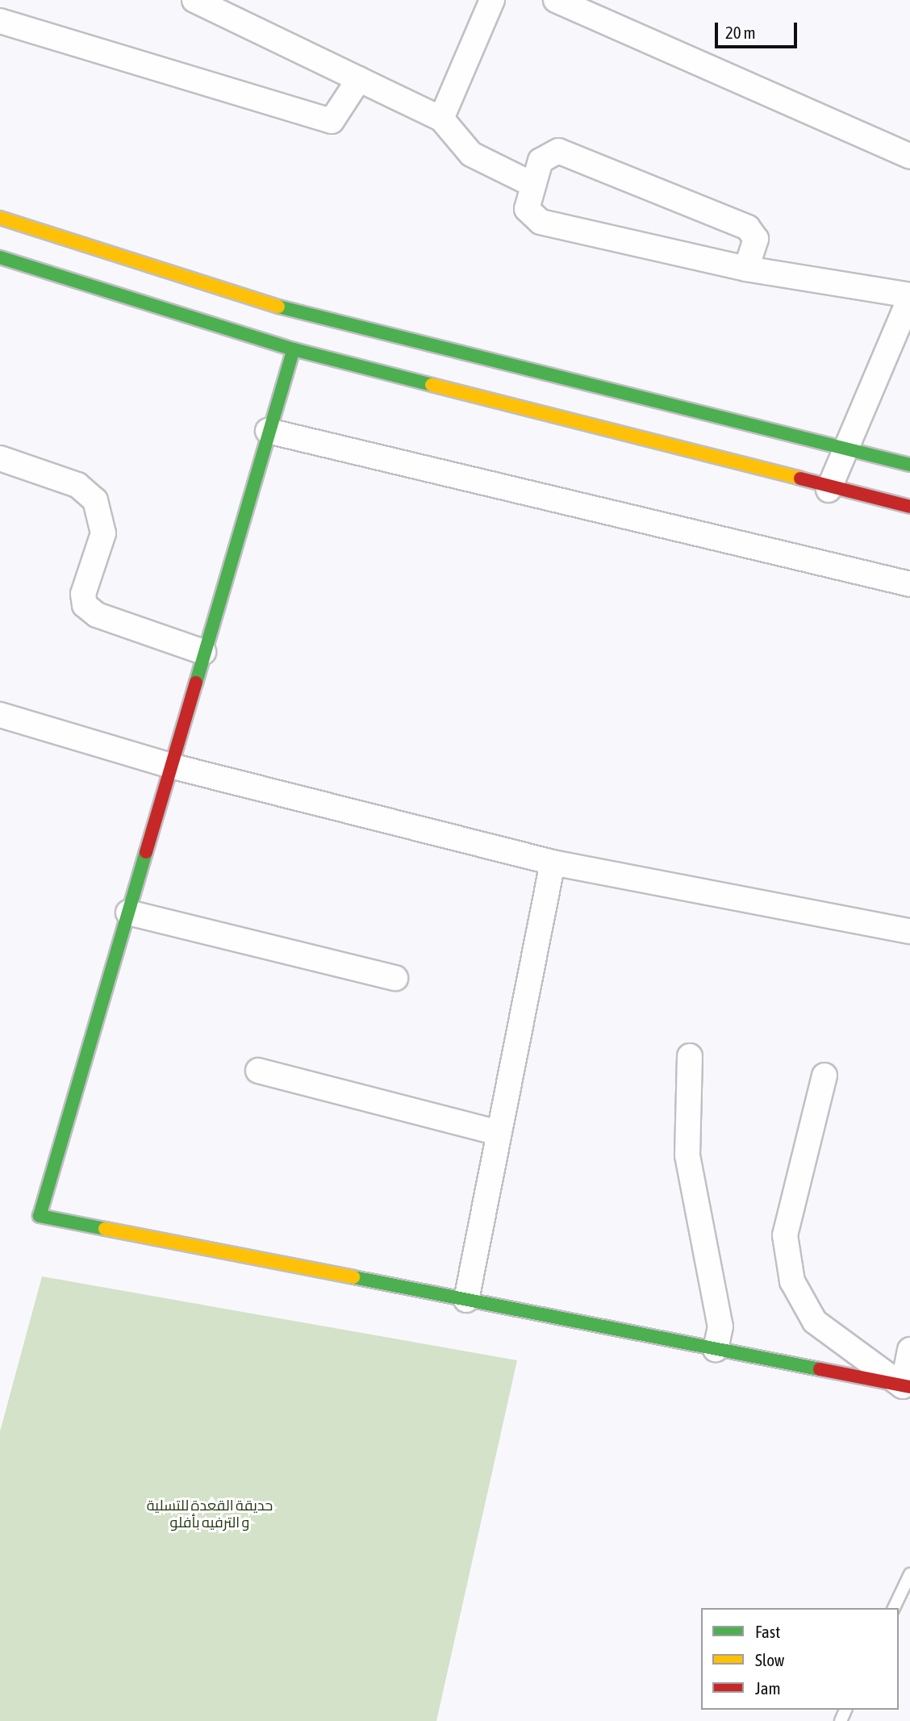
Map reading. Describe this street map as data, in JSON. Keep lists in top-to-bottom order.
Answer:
{
  "parks": ["حديقة القعدة للتسلية و الترفيه بأفلو"],
  "legend": ["Fast", "Slow", "Jam"],
  "scale_bar": "20 m"
}
